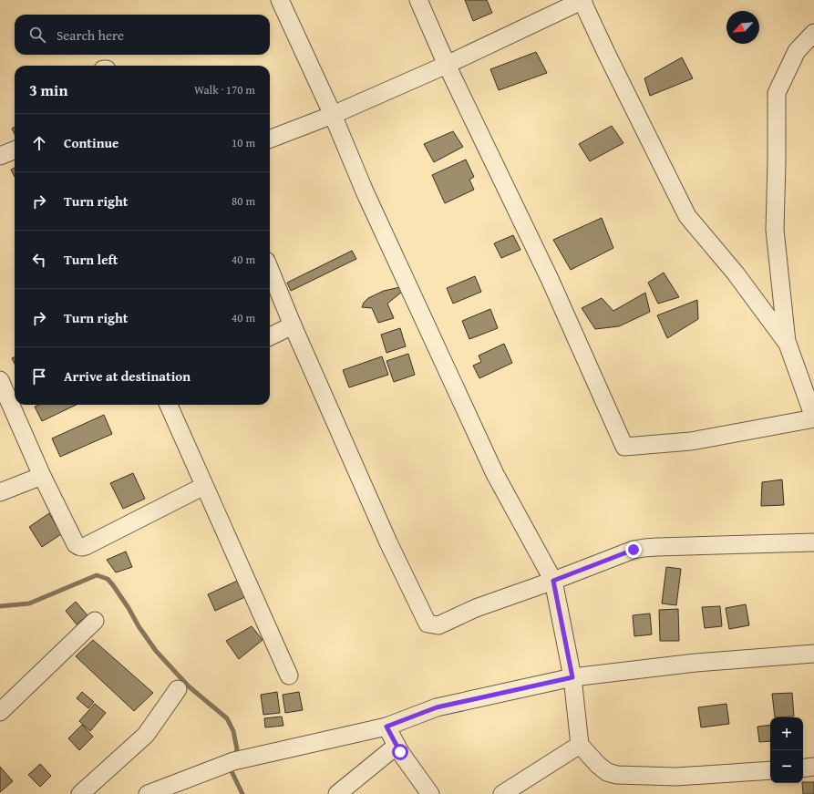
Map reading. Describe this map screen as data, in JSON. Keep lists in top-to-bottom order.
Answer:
{
  "north": "bottom left",
  "page": {
    "search": "Search here",
    "heading": ["3 min", "Walk · 170 m"],
    "list": [
      ["Continue", "10 m"],
      ["Turn right", "80 m"],
      ["Turn left", "40 m"],
      ["Turn right", "40 m"],
      "Arrive at destination"
    ],
    "map_buttons": ["+", "−"]
  }
}
